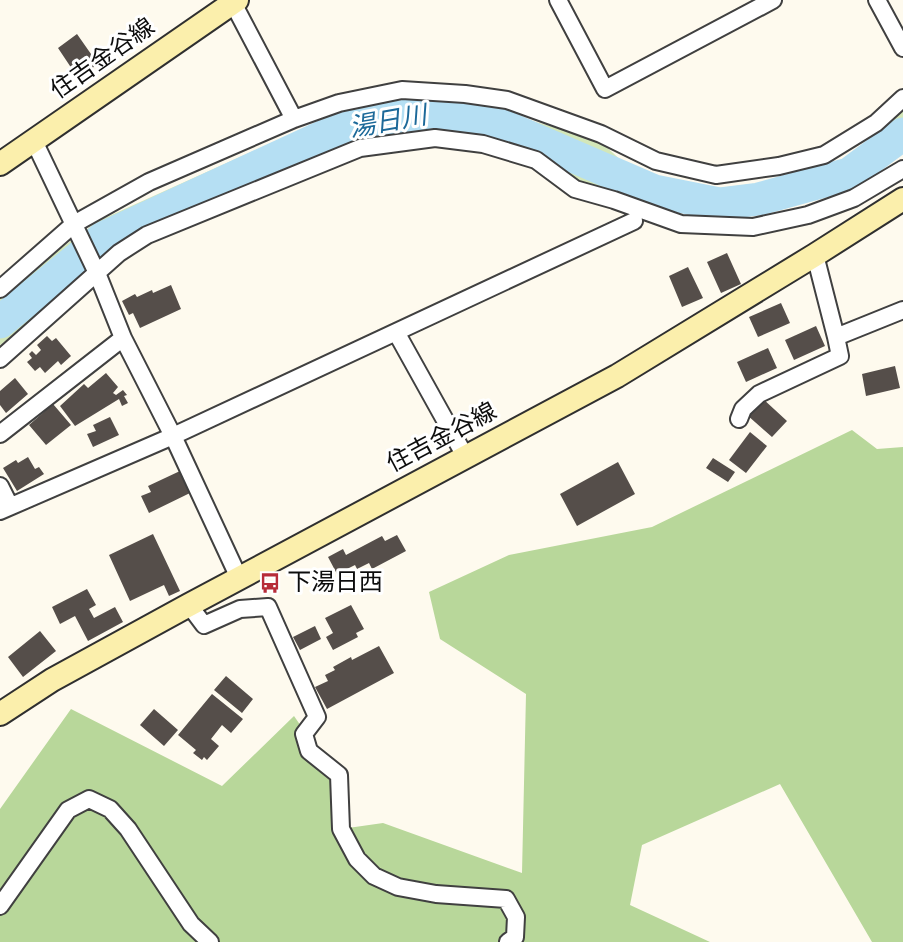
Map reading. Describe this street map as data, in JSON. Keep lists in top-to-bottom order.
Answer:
{
  "streets": {
    "main road": ["住吉金谷線"]
  },
  "water": ["湯日川"],
  "places": {
    "bus stop": ["下湯日西"]
  }
}
